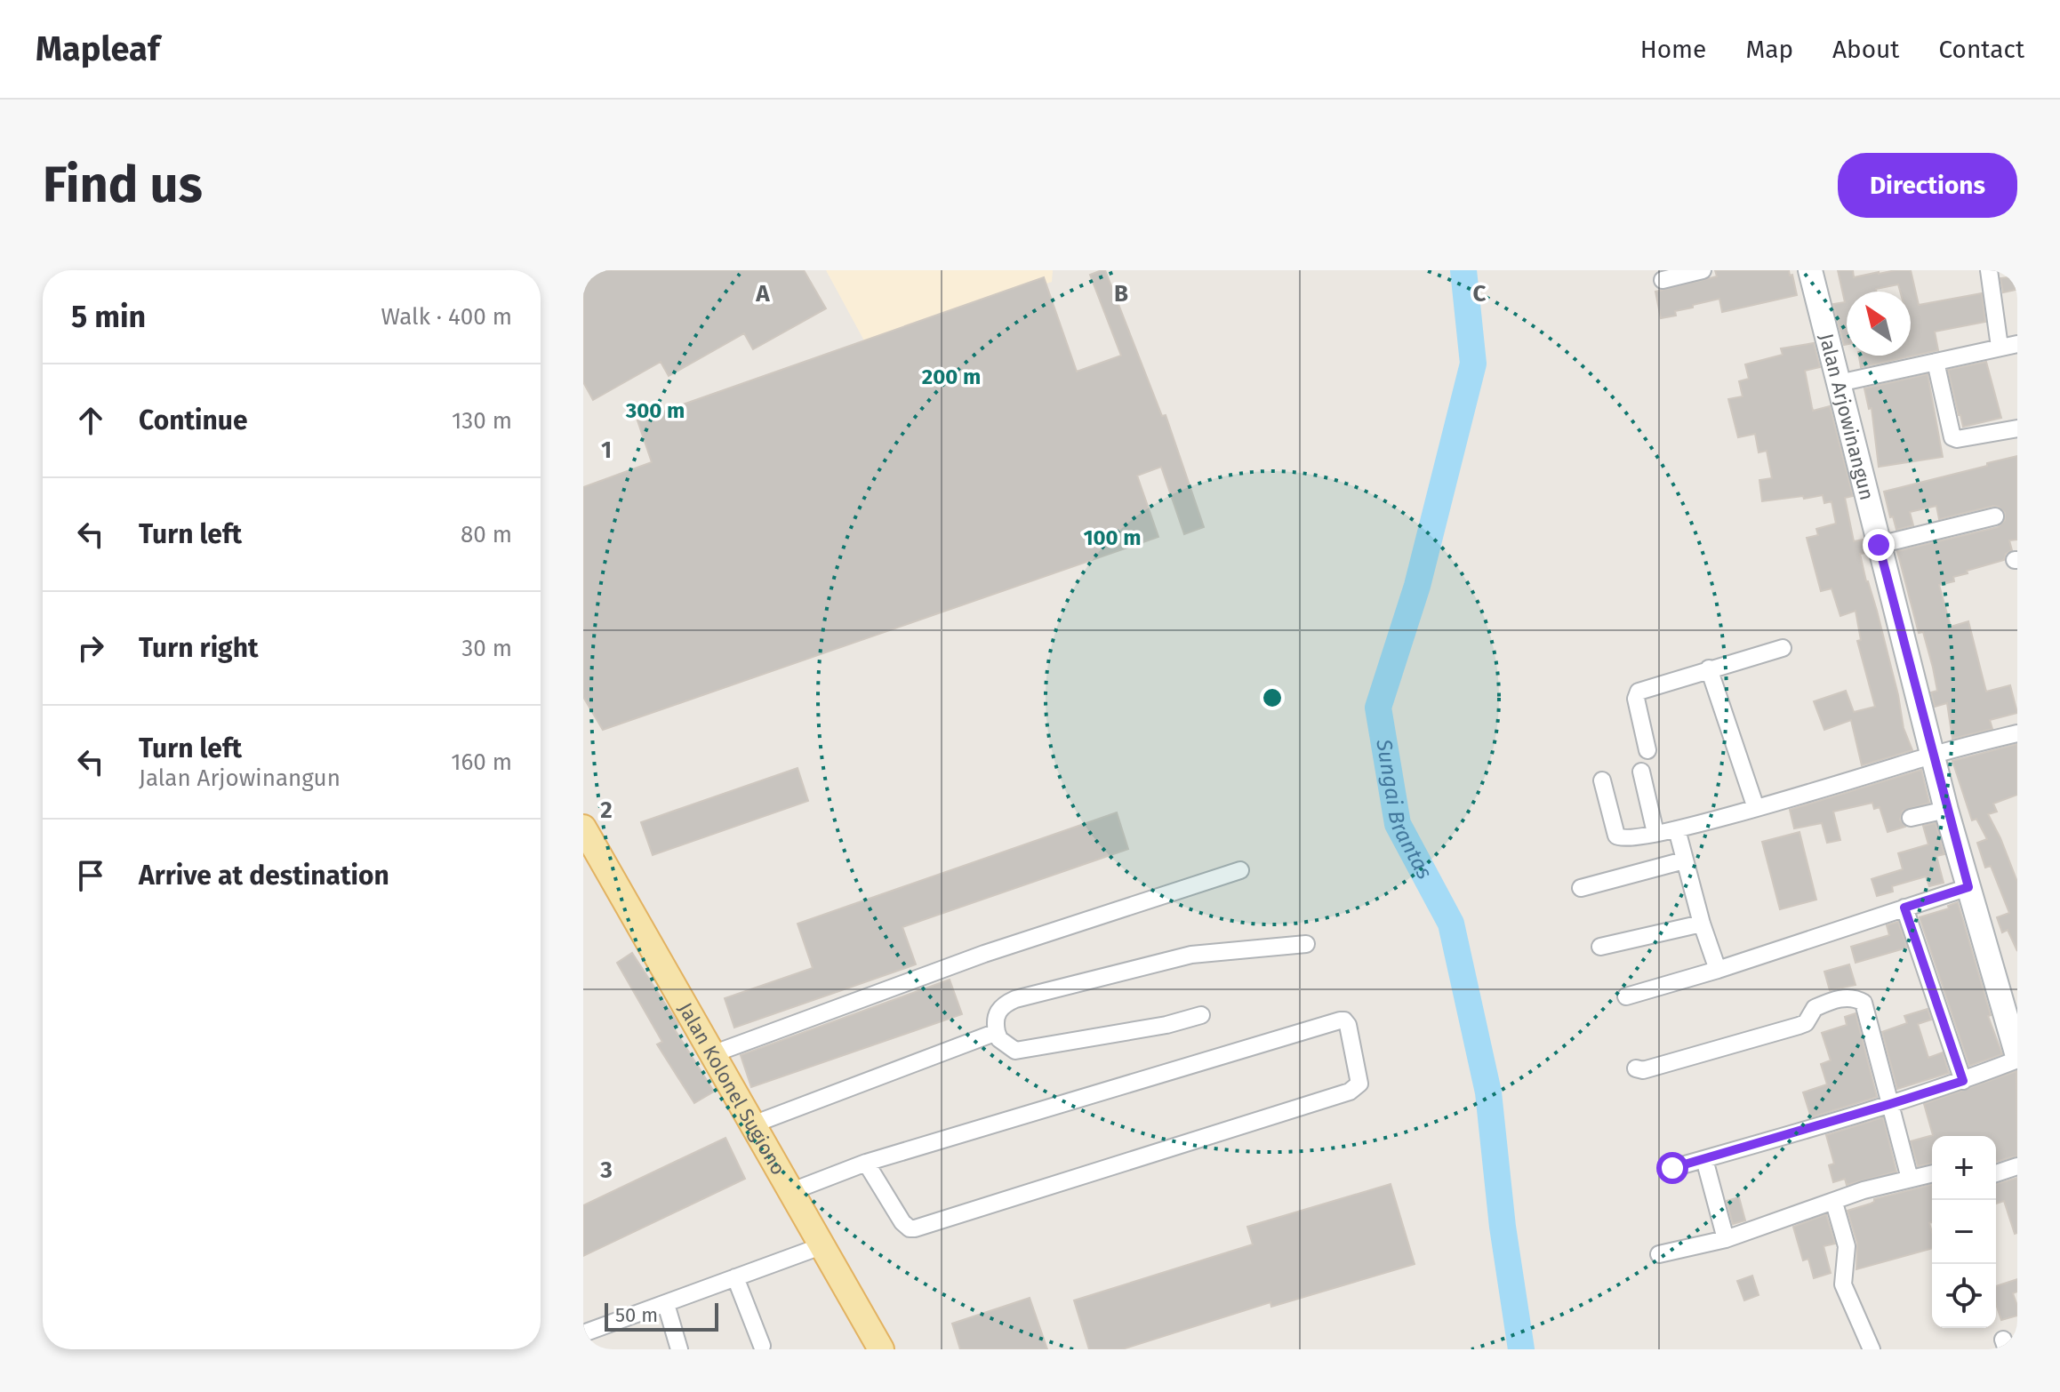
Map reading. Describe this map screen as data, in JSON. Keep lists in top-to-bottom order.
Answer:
{
  "streets": {
    "main road": ["Jalan Arjowinangun", "Jalan Kolonel Sugiono"]
  },
  "water": ["Sungai Brantas"],
  "scale_bar": "50 m",
  "north": "top left",
  "page": {
    "header": "Mapleaf",
    "nav": [
      "Home",
      "Map",
      "About",
      "Contact"
    ],
    "buttons": "Directions",
    "title": "Find us",
    "heading": ["5 min", "Walk · 400 m"],
    "list": [
      ["Continue", "130 m"],
      ["Turn left", "80 m"],
      ["Turn right", "30 m"],
      ["Turn left", "Jalan Arjowinangun", "160 m"],
      "Arrive at destination"
    ],
    "map_buttons": ["+", "−"],
    "scale": "50 m"
  },
  "grid": {
    "columns": ["A", "B", "C"],
    "rows": ["1", "2", "3"]
  },
  "rings": ["200 m", "300 m", "100 m"]
}
